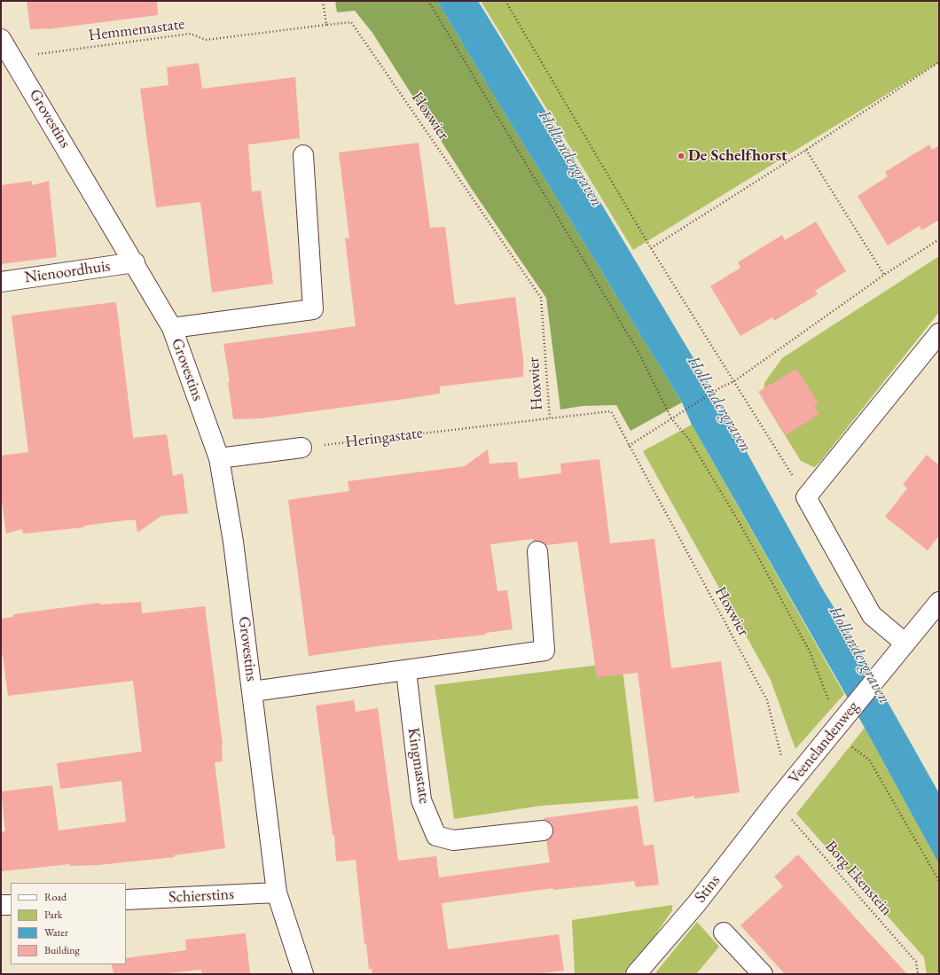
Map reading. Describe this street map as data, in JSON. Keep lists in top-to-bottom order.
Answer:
{
  "streets": {
    "street": [
      "Grovestins",
      "Nienoordhuis",
      "Veenelandenweg",
      "Kingmastate",
      "Stins",
      "Schierstins"
    ],
    "path": [
      "Hemmemastate",
      "Hoxwier",
      "Heringastate",
      "Borg Ekenstein"
    ]
  },
  "crossings": [
    ["Hemmemastate", "Hoxwier"],
    ["Hemmemastate", "Grovestins"],
    ["Hoxwier", "Heringastate"],
    ["Hoxwier", "Veenelandenweg"],
    ["Grovestins", "Nienoordhuis"],
    ["Grovestins", "Schierstins"],
    ["Veenelandenweg", "Borg Ekenstein"],
    ["Veenelandenweg", "Stins"],
    ["Borg Ekenstein", "Stins"]
  ],
  "water": ["Hollandergraven"],
  "places": ["De Schelfhorst"],
  "legend": [
    "Road",
    "Park",
    "Water",
    "Building"
  ]
}
